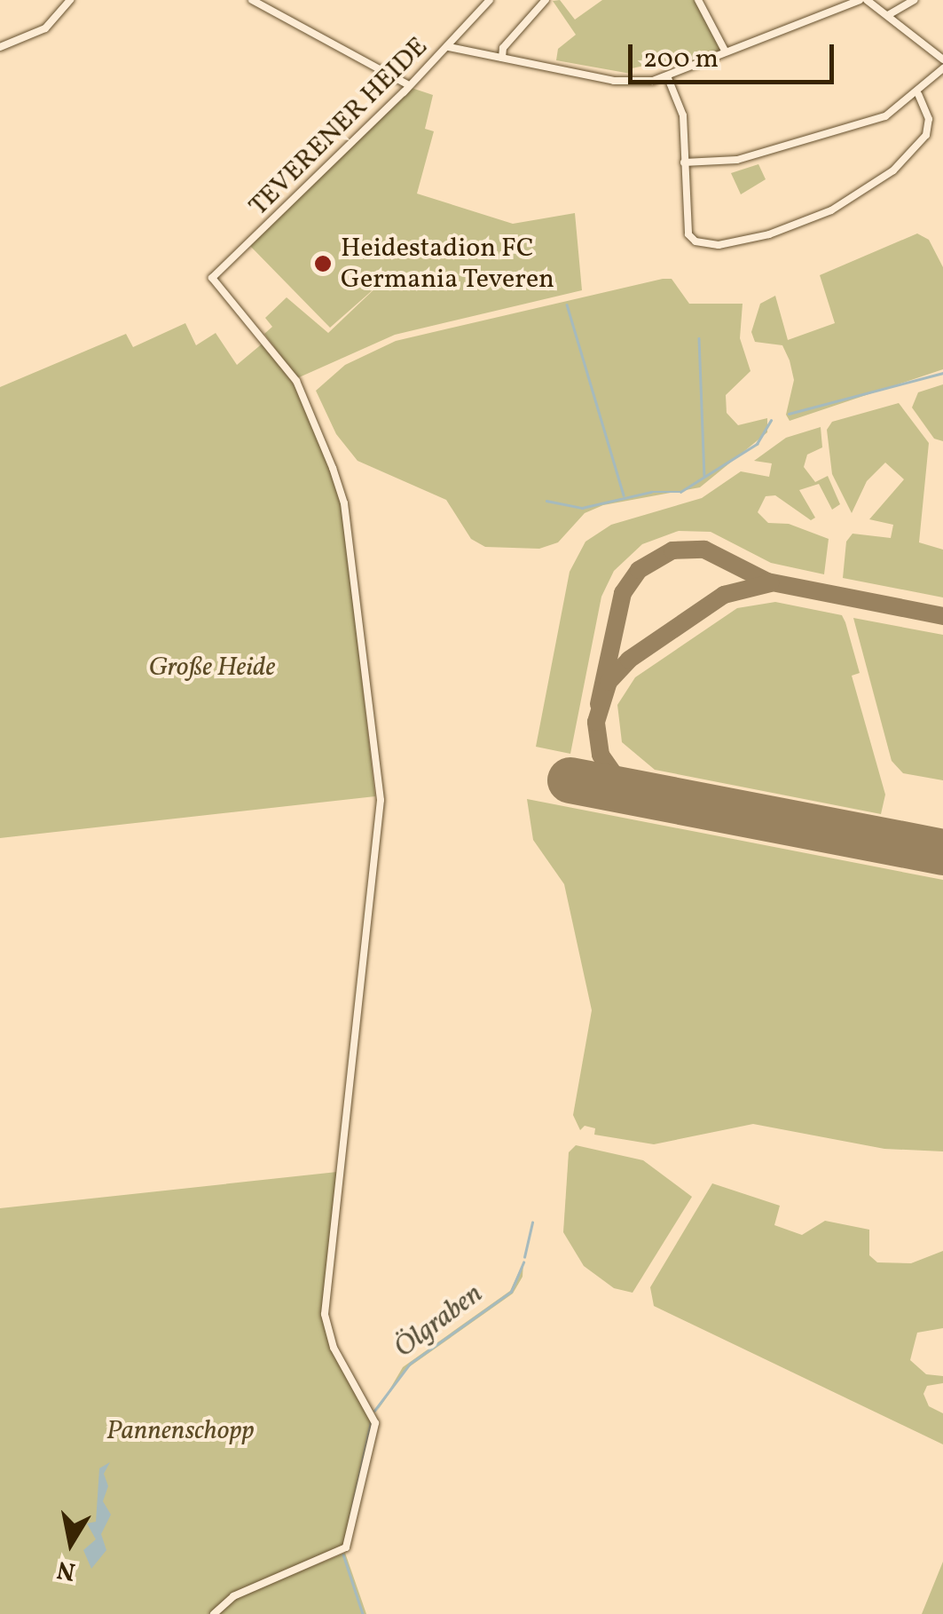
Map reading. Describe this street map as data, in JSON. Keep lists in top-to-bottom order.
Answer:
{
  "streets": {
    "street": ["TEVERENER HEIDE"]
  },
  "water": ["Ölgraben"],
  "parks": ["Große Heide", "Pannenschopp"],
  "places": ["Heidestadion FC Germania Teveren"],
  "scale_bar": "200 m",
  "north": "bottom"
}
